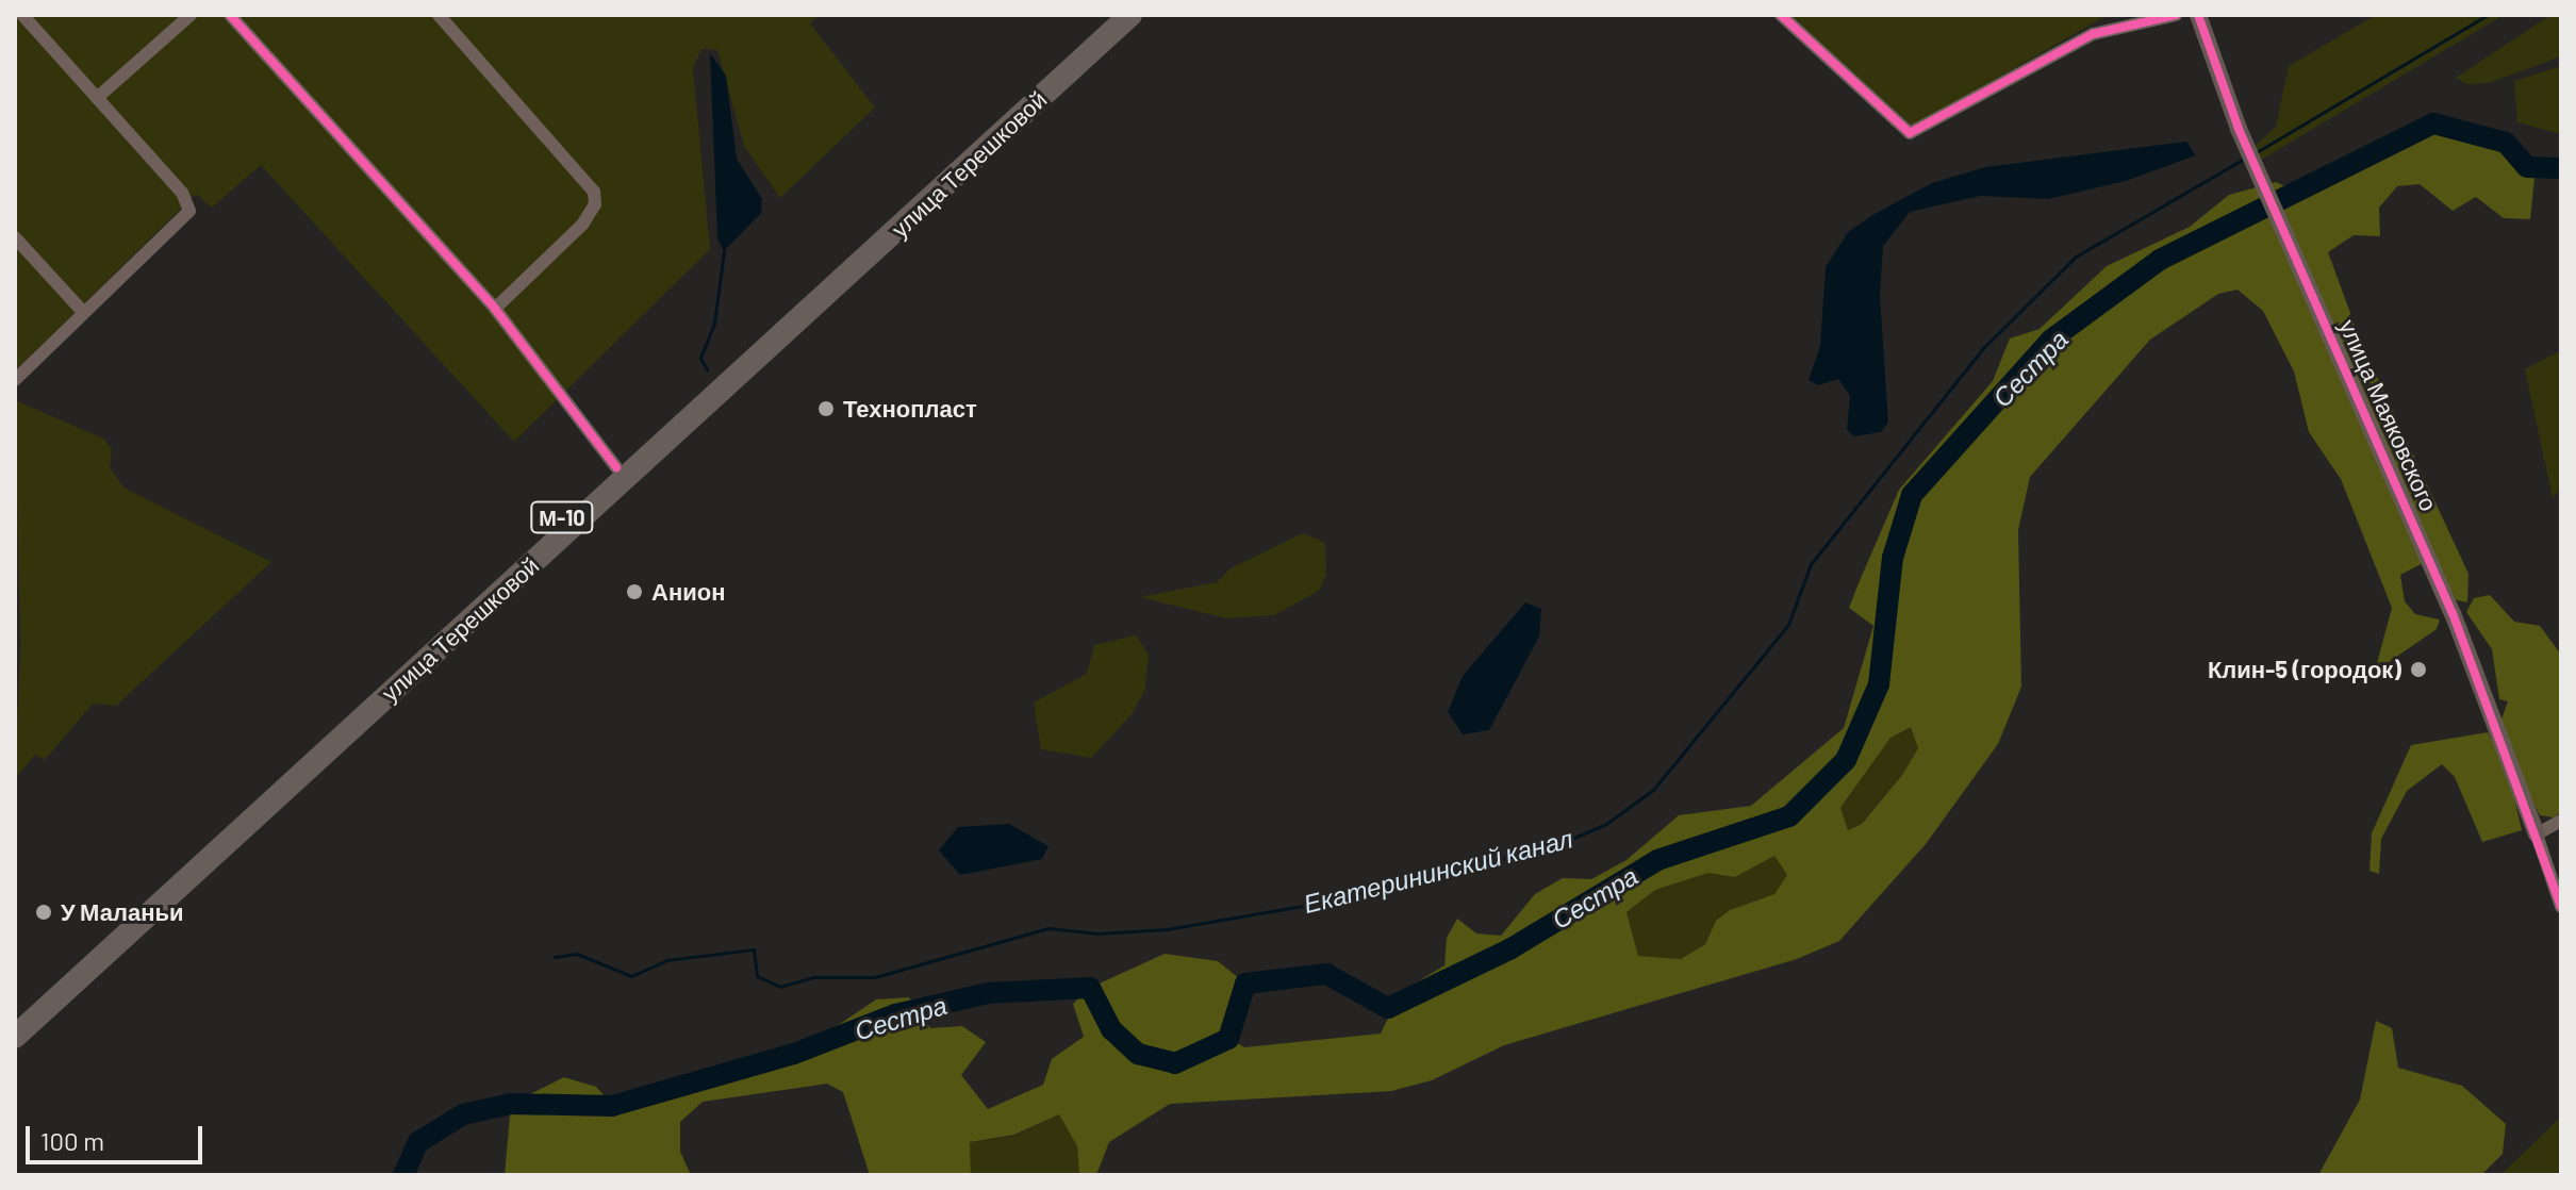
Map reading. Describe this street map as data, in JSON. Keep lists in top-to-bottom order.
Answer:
{
  "streets": {
    "highway": ["улица Терешковой", "М-10"],
    "street": ["улица Маяковского"]
  },
  "water": ["Сестра", "Екатерининский канал"],
  "places": [
    "Технопласт",
    "Анион",
    "Клин-5 (городок)",
    "У Маланьи"
  ],
  "scale_bar": "100 m"
}
